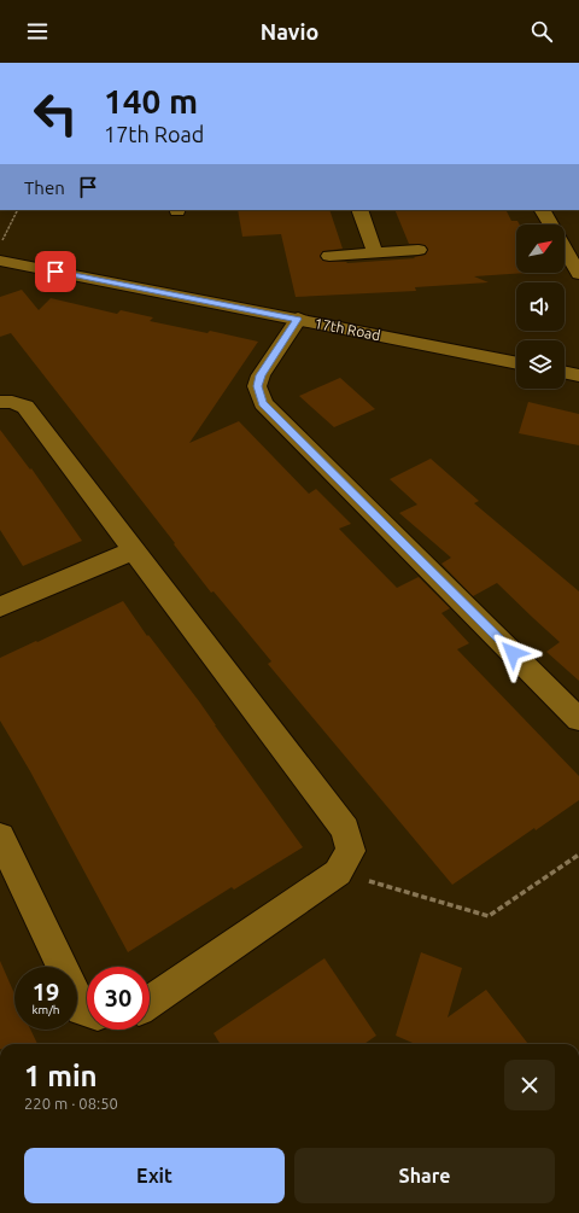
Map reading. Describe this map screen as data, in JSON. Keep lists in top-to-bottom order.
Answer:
{
  "streets": {
    "street": ["17th Road"]
  },
  "north": "top right",
  "page": {
    "header": "Navio",
    "turn": ["140 m", "17th Road"],
    "then": "Then",
    "speed": "19 km/h",
    "limit": "30",
    "heading": ["1 min", "220 m · 08:50"],
    "buttons": ["Exit", "Share"]
  }
}
